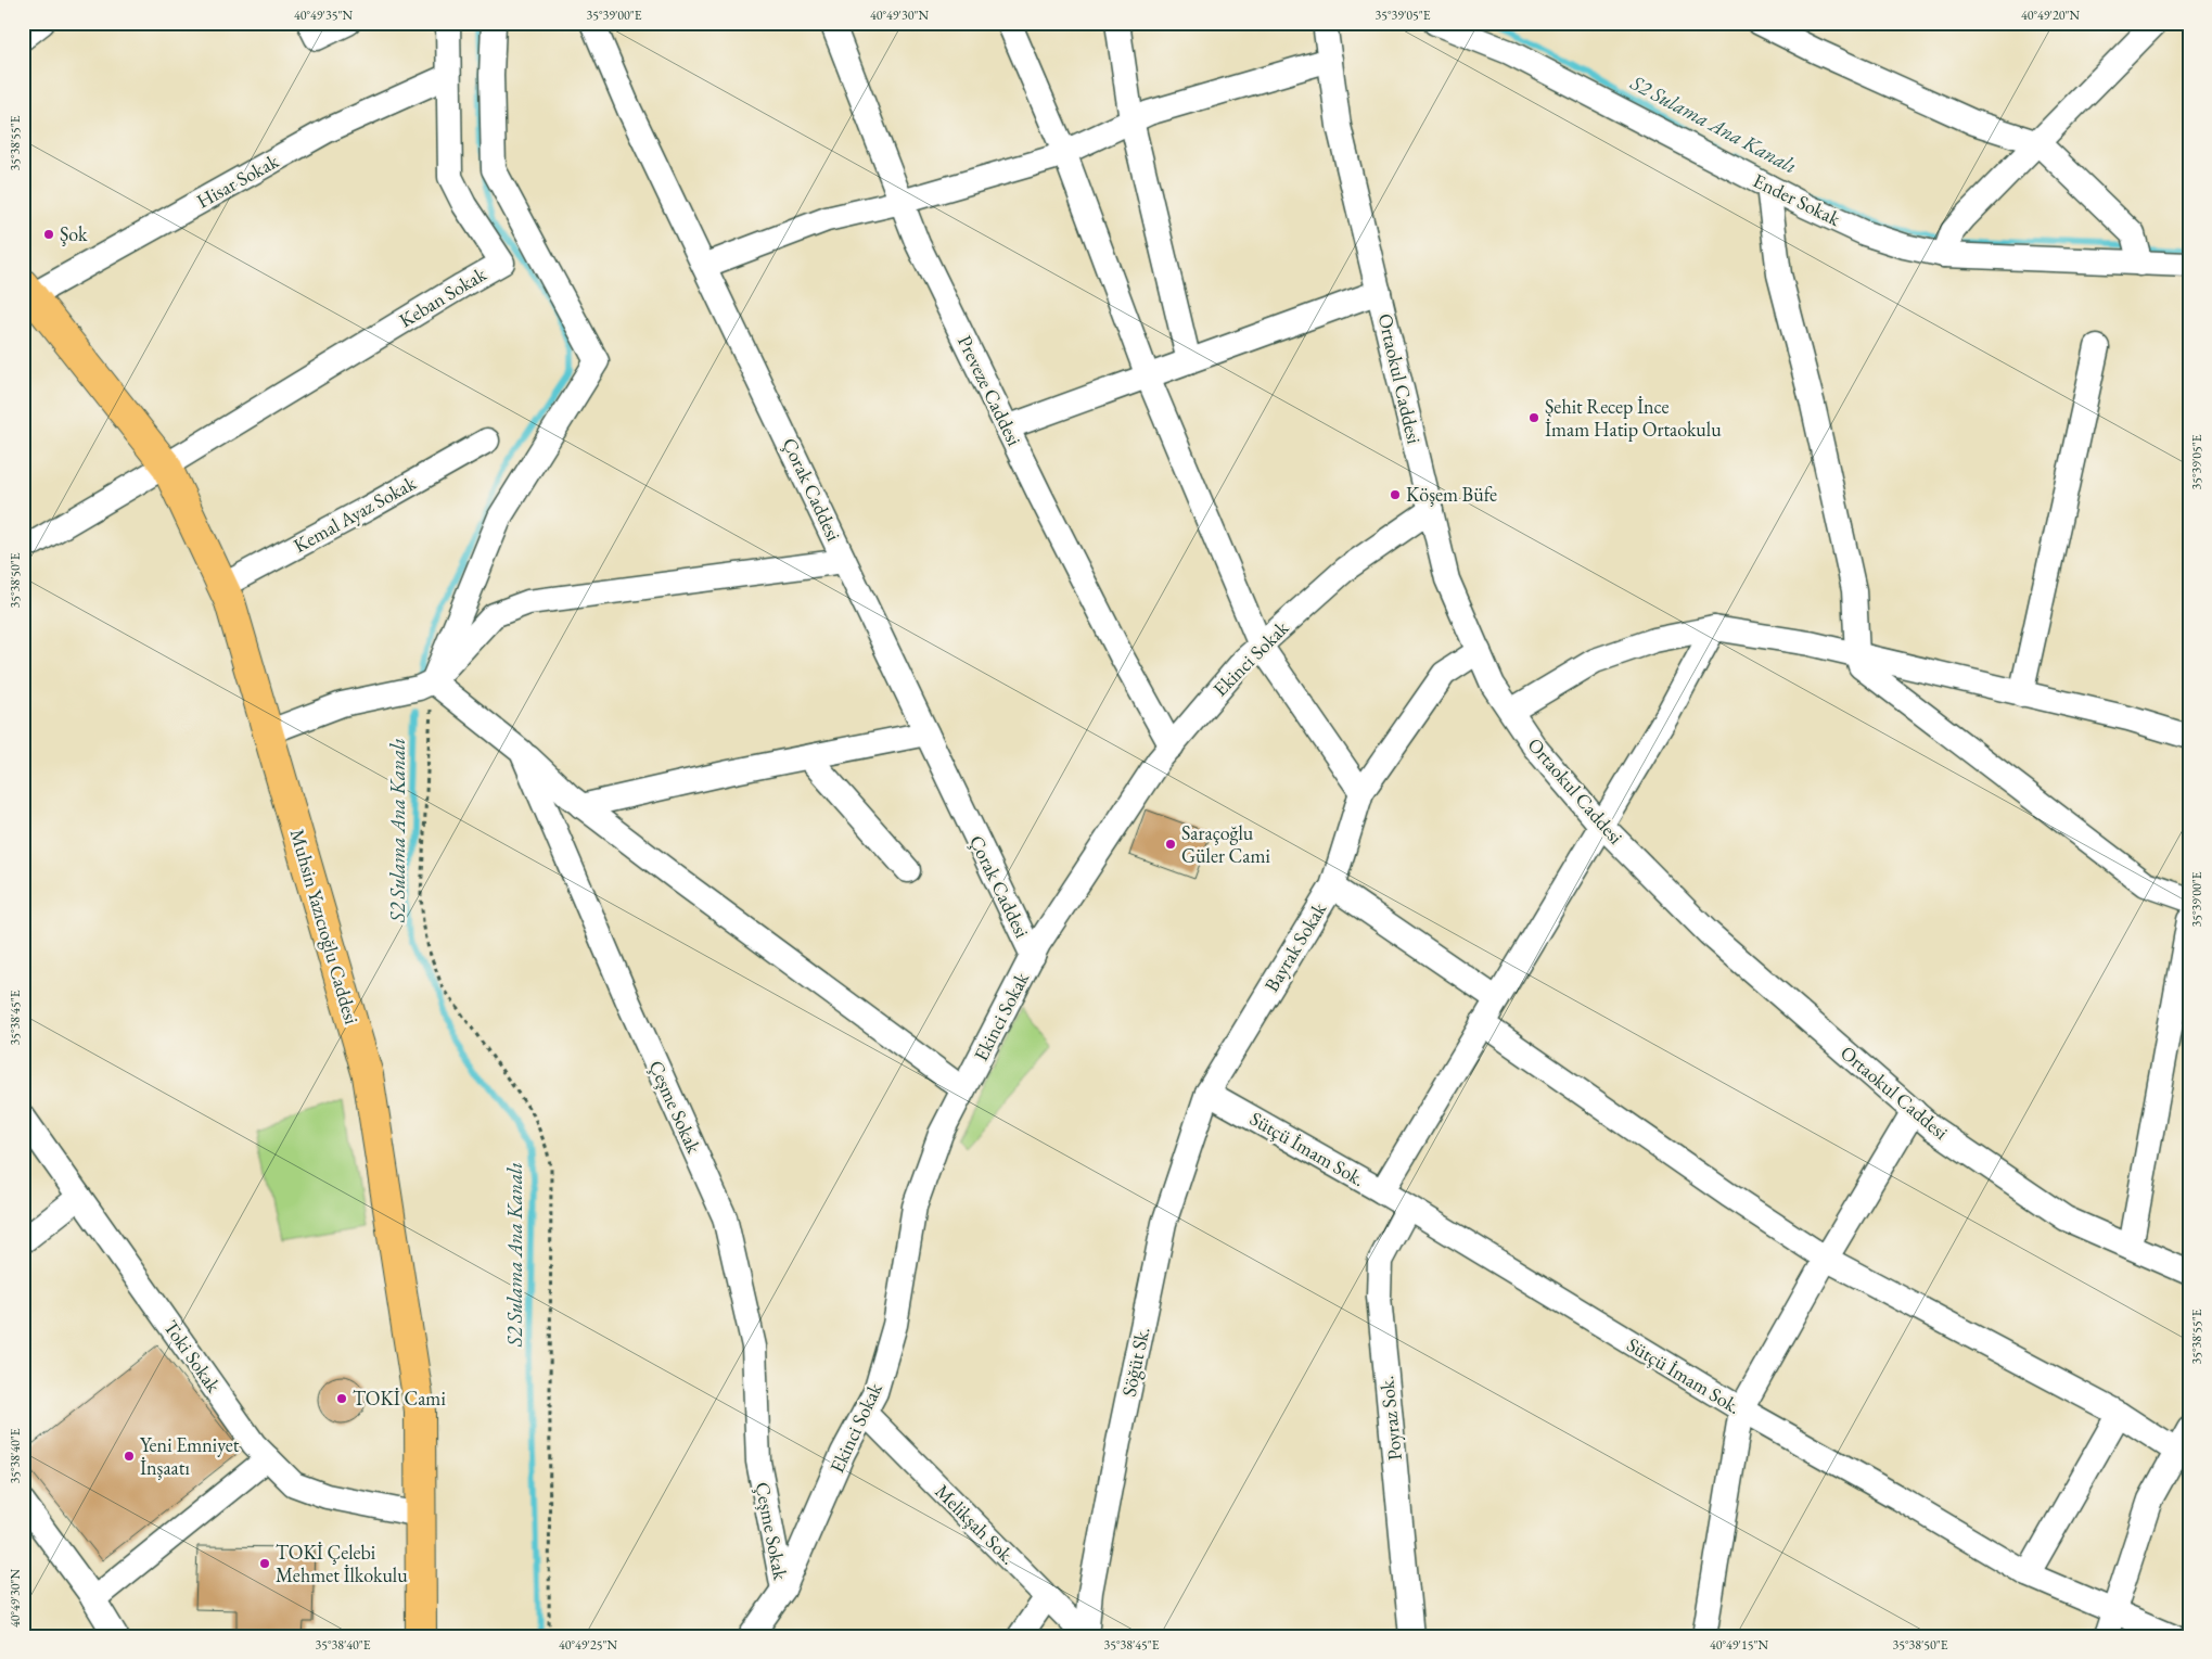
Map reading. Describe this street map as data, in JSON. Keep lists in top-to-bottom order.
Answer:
{
  "streets": {
    "main road": ["Muhsin Yazıcıoğlu Caddesi"],
    "street": [
      "Hisar Sokak",
      "Ender Sokak",
      "Keban Sokak",
      "Ortaokul Caddesi",
      "Preveze Caddesi",
      "Çorak Caddesi",
      "Kemal Ayaz Sokak",
      "Ekinci Sokak",
      "Bayrak Sokak",
      "Çeşme Sokak",
      "Sütçü İmam Sok.",
      "Toki Sokak",
      "Söğüt Sk.",
      "Poyraz Sok.",
      "Melikşah Sok."
    ]
  },
  "crossings": [
    ["Hisar Sokak", "Keban Sokak"],
    ["Hisar Sokak", "Muhsin Yazıcıoğlu Caddesi"],
    ["Keban Sokak", "Muhsin Yazıcıoğlu Caddesi"],
    ["Ortaokul Caddesi", "Ekinci Sokak"],
    ["Ortaokul Caddesi", "Bayrak Sokak"],
    ["Preveze Caddesi", "Ekinci Sokak"],
    ["Çorak Caddesi", "Ekinci Sokak"],
    ["Kemal Ayaz Sokak", "Muhsin Yazıcıoğlu Caddesi"],
    ["Ekinci Sokak", "Çeşme Sokak"],
    ["Ekinci Sokak", "Melikşah Sok."],
    ["Muhsin Yazıcıoğlu Caddesi", "Toki Sokak"],
    ["Bayrak Sokak", "Sütçü İmam Sok."],
    ["Bayrak Sokak", "Söğüt Sk."],
    ["Sütçü İmam Sok.", "Söğüt Sk."],
    ["Sütçü İmam Sok.", "Poyraz Sok."],
    ["Söğüt Sk.", "Melikşah Sok."]
  ],
  "water": ["S2 Sulama Ana Kanalı"],
  "places": [
    "Şok",
    "Şehit Recep İnce İmam Hatip Ortaokulu",
    "Köşem Büfe",
    "Saraçoğlu Güler Cami",
    "TOKİ Cami",
    "Yeni Emniyet İnşaatı",
    "TOKİ Çelebi Mehmet İlkokulu"
  ],
  "coordinates": [
    "40°49'35\"N",
    "35°39'00\"E",
    "40°49'30\"N",
    "35°39'05\"E",
    "40°49'20\"N",
    "35°38'55\"E",
    "35°38'50\"E",
    "35°38'45\"E",
    "35°38'40\"E",
    "40°49'25\"N",
    "40°49'15\"N"
  ]
}
